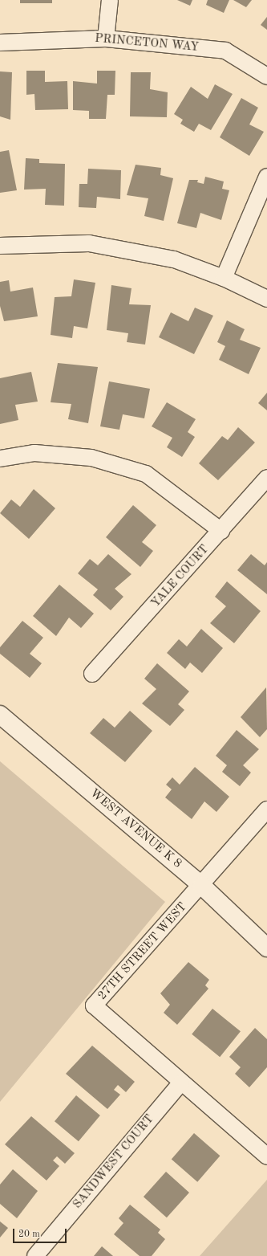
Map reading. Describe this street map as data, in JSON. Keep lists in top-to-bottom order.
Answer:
{
  "streets": {
    "street": [
      "PRINCETON WAY",
      "YALE COURT",
      "WEST AVENUE K 8",
      "27TH STREET WEST",
      "SANDWEST COURT"
    ]
  },
  "crossings": [
    ["WEST AVENUE K 8", "27TH STREET WEST"],
    ["27TH STREET WEST", "SANDWEST COURT"]
  ],
  "scale_bar": "20 m"
}
